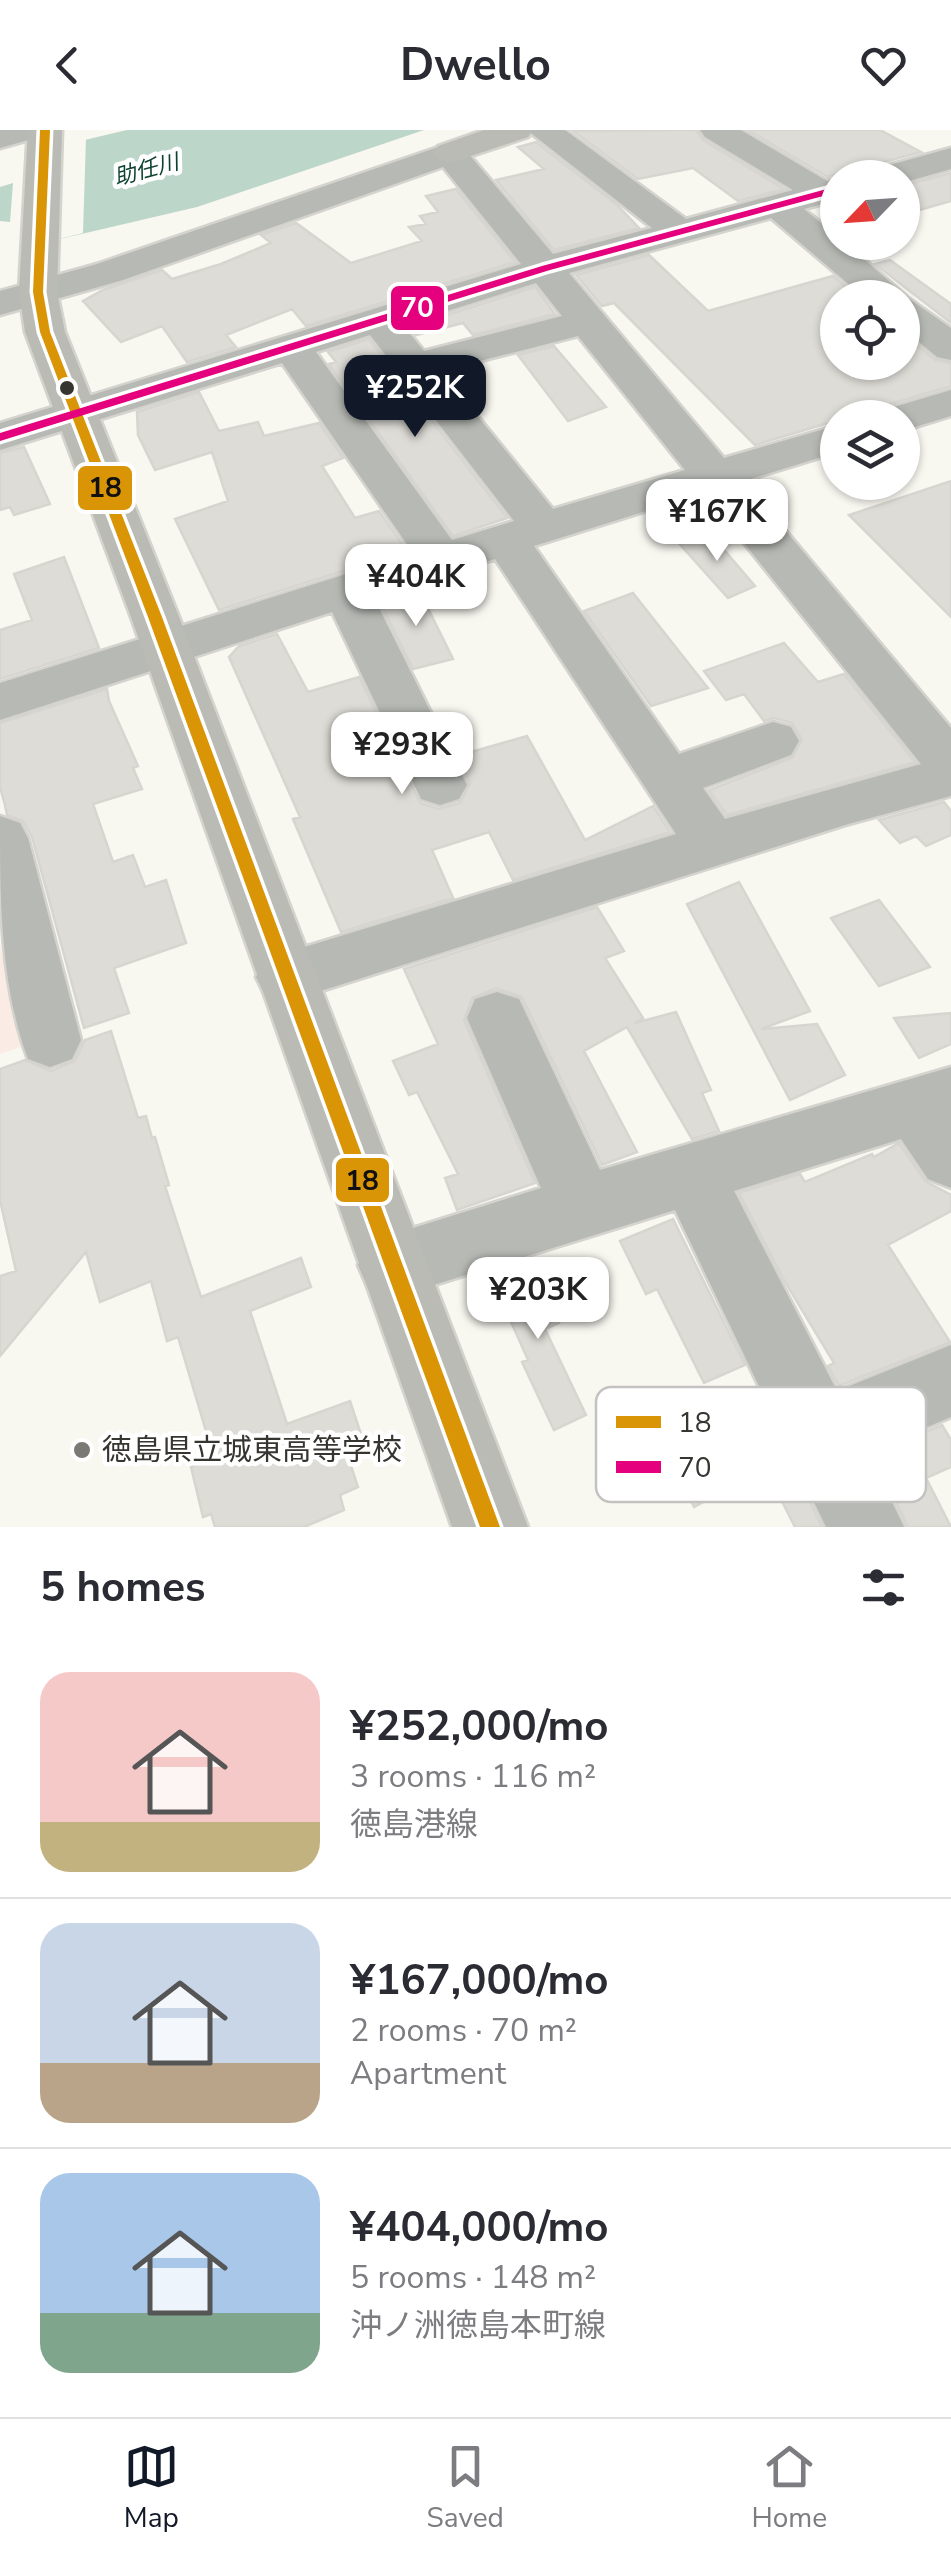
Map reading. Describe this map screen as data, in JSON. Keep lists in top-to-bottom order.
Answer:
{
  "water": ["助任川"],
  "places": ["徳島県立城東高等学校"],
  "lines": ["transit line 18", "transit line 70"],
  "legend": ["18", "70"],
  "north": "bottom left",
  "page": {
    "header": "Dwello",
    "price": [
      "¥252K",
      "¥167K",
      "¥404K",
      "¥293K",
      "¥203K"
    ],
    "heading": "5 homes",
    "list": [
      {
        "name": "¥252,000/mo",
        "note": "3 rooms · 116 m² · 徳島港線"
      },
      {
        "name": "¥167,000/mo",
        "note": "2 rooms · 70 m² · Apartment"
      },
      {
        "name": "¥404,000/mo",
        "note": "5 rooms · 148 m² · 沖ノ洲徳島本町線"
      }
    ],
    "tabs": ["Map", "Saved", "Home"]
  }
}
